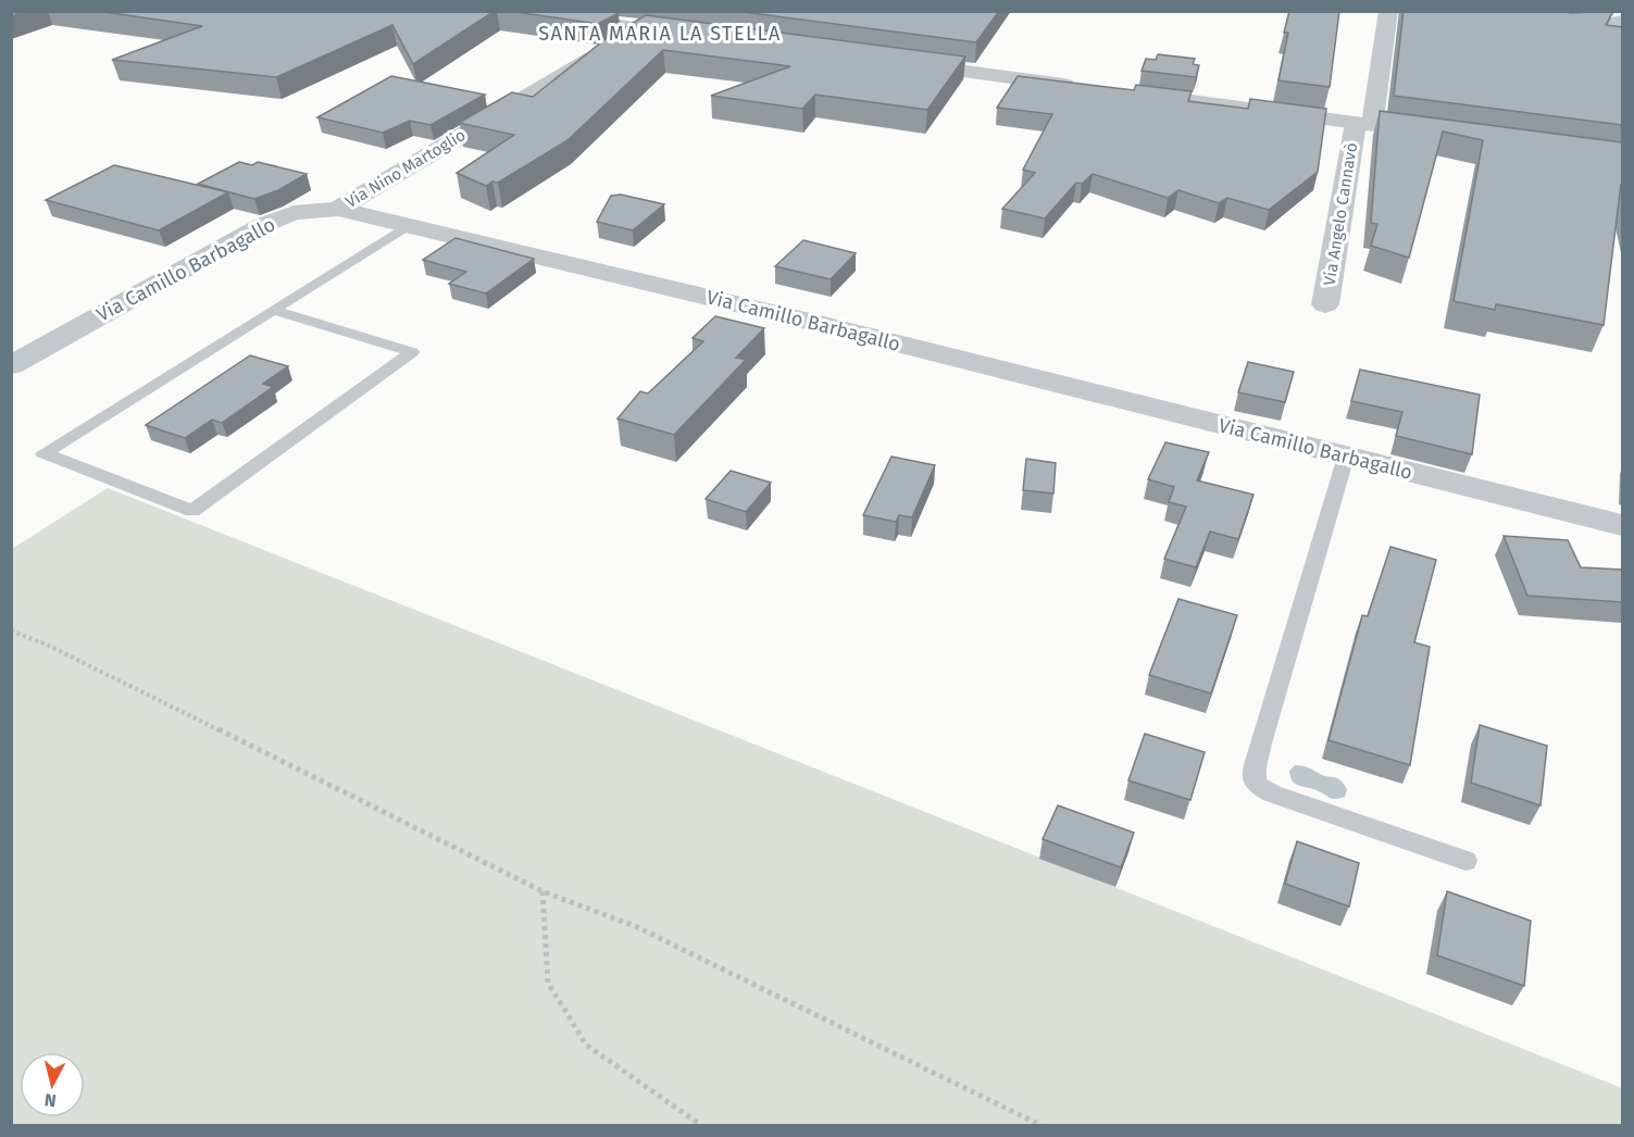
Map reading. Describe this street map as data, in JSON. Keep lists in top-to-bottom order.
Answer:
{
  "streets": {
    "street": ["Via Nino Martoglio", "Via Angelo Cannavò", "Via Camillo Barbagallo"]
  },
  "crossings": [
    ["Via Nino Martoglio", "Via Camillo Barbagallo"]
  ],
  "districts": ["SANTA MARIA LA STELLA"],
  "north": "bottom"
}
